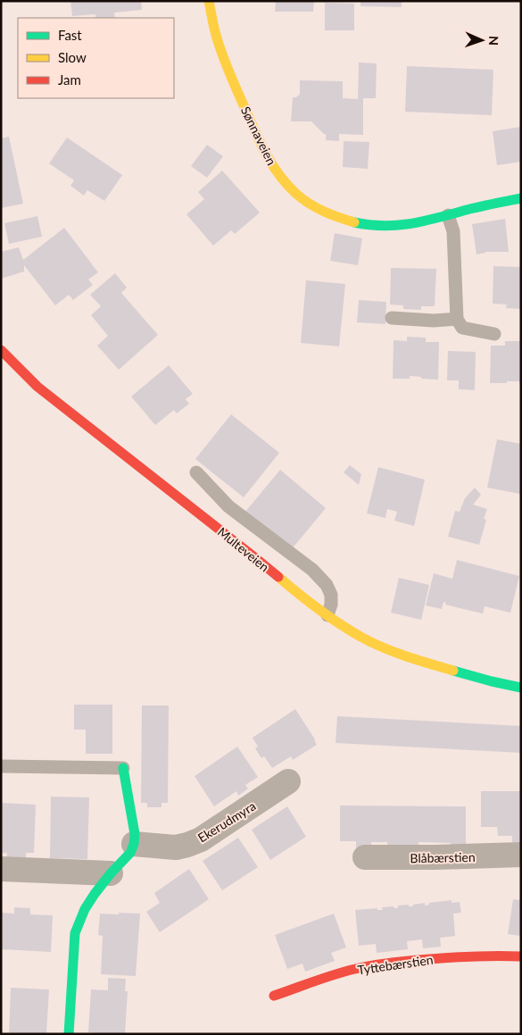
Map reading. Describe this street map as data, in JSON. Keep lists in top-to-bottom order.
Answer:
{
  "streets": {
    "street": [
      "Sønnaveien",
      "Multeveien",
      "Ekerudmyra",
      "Blåbærstien",
      "Tyttebærstien"
    ]
  },
  "legend": ["Fast", "Slow", "Jam"],
  "north": "right"
}
